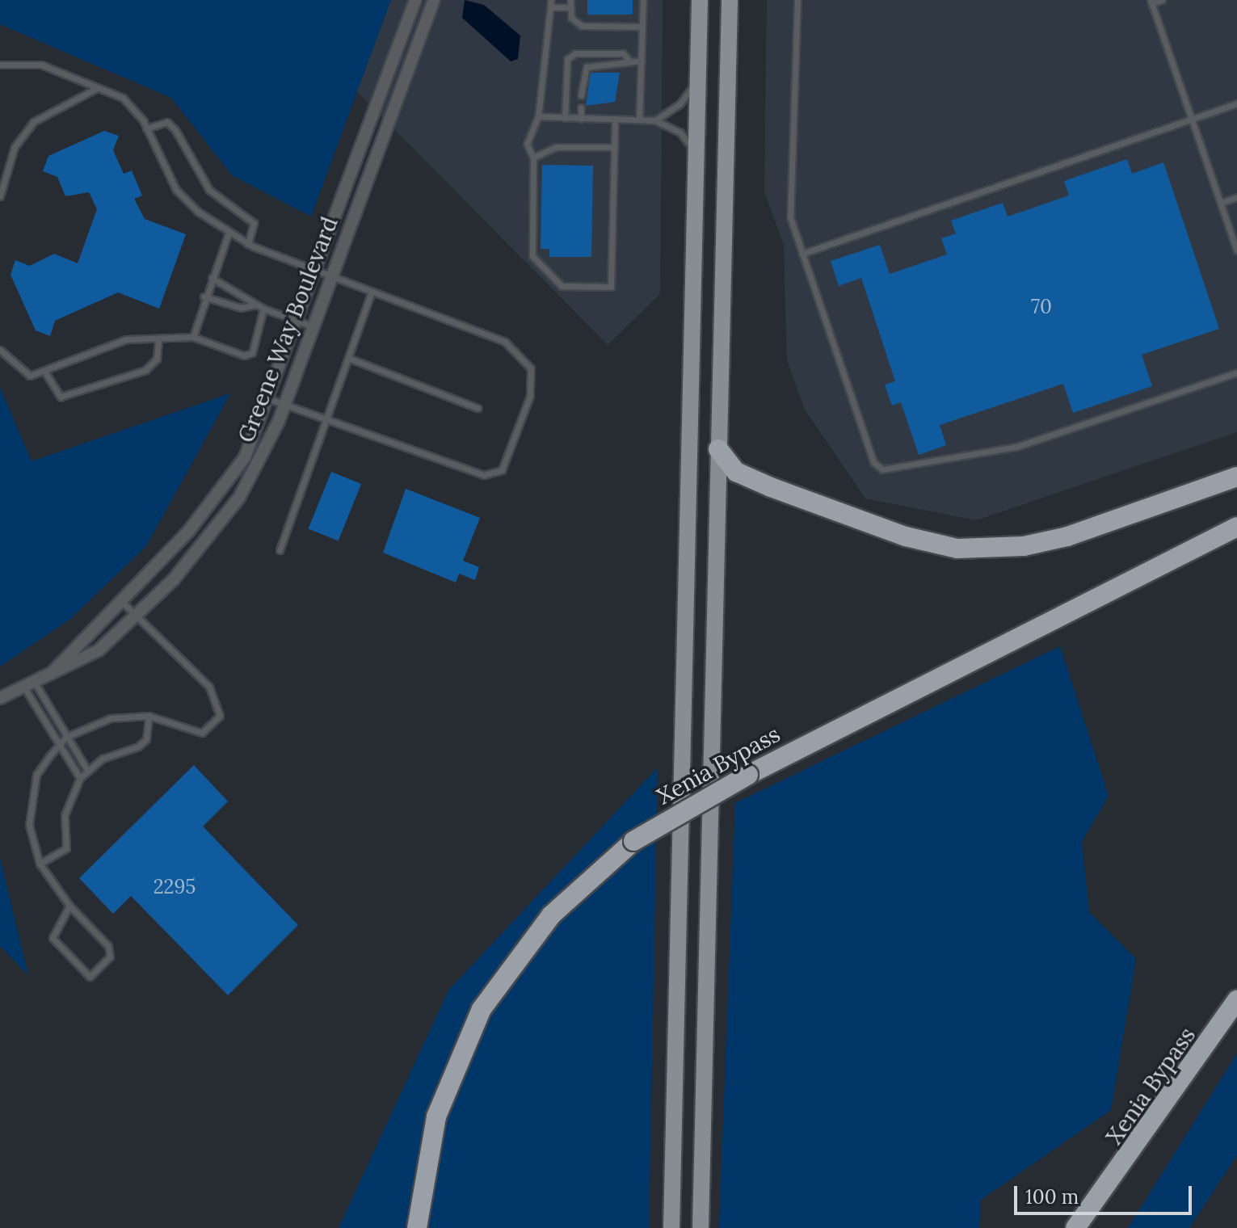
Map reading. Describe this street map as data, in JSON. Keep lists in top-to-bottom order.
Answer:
{
  "streets": {
    "highway": ["Xenia Bypass"],
    "street": ["Greene Way Boulevard"]
  },
  "house_numbers": ["70", "2295"],
  "scale_bar": "100 m"
}
